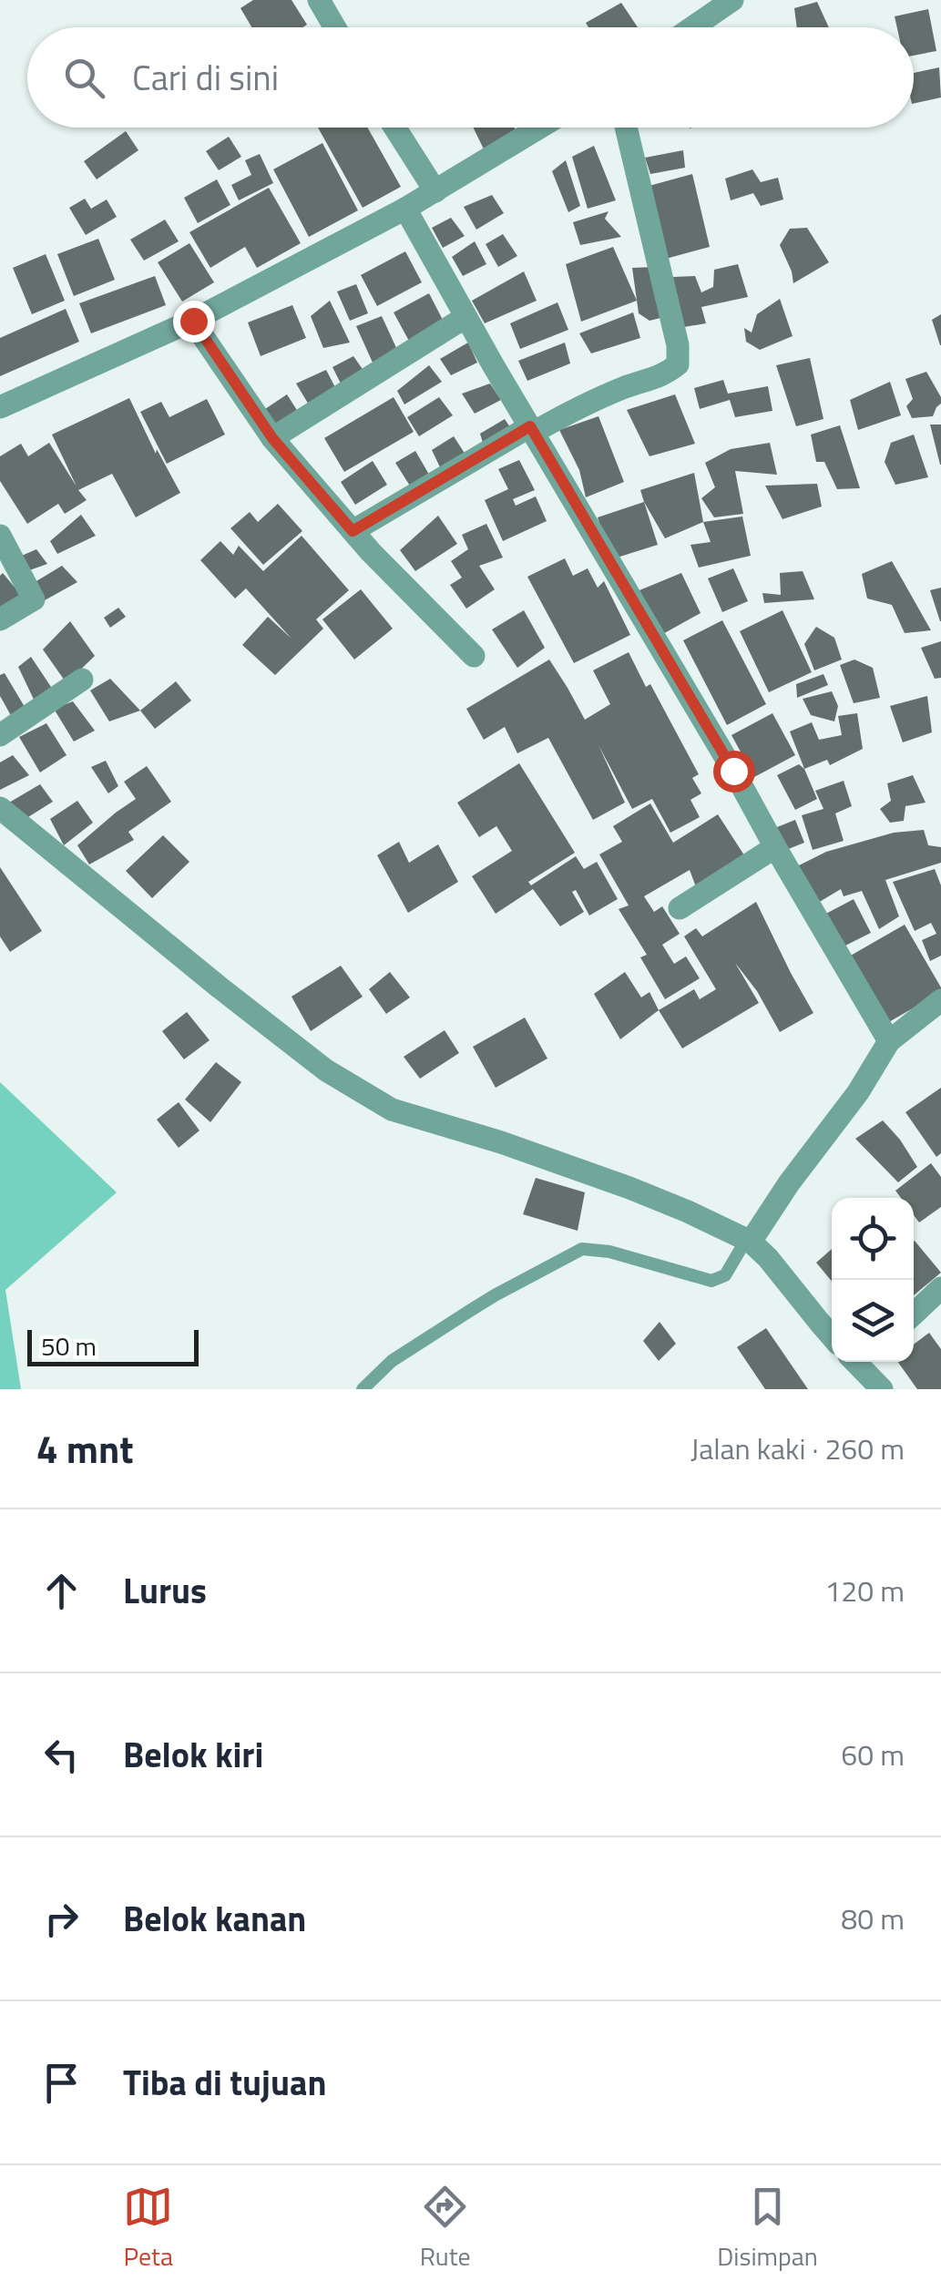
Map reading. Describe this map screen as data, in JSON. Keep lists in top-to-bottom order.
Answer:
{
  "scale_bar": "50 m",
  "page": {
    "search": "Cari di sini",
    "scale": "50 m",
    "heading": ["4 mnt", "Jalan kaki · 260 m"],
    "list": [
      ["Lurus", "120 m"],
      ["Belok kiri", "60 m"],
      ["Belok kanan", "80 m"],
      "Tiba di tujuan"
    ],
    "nav": ["Peta", "Rute", "Disimpan"]
  }
}
